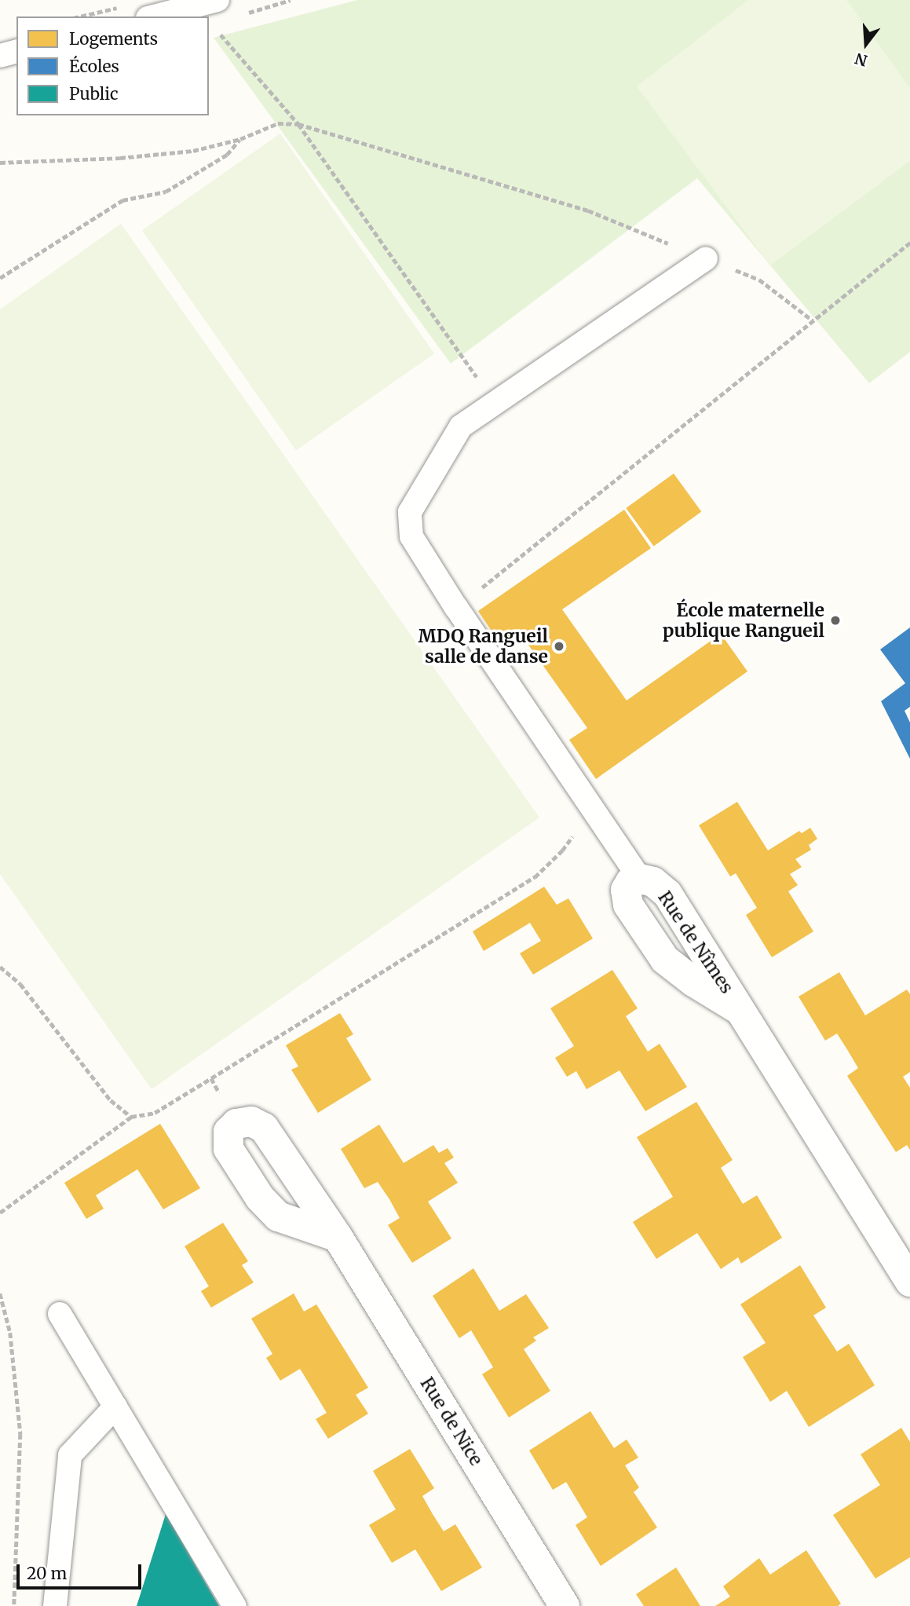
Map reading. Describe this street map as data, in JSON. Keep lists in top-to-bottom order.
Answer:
{
  "streets": {
    "street": ["Rue de Nîmes", "Rue de Nice"]
  },
  "places": ["École maternelle publique Rangueil", "MDQ Rangueil salle de danse"],
  "legend": ["Logements", "Écoles", "Public"],
  "scale_bar": "20 m",
  "north": "bottom"
}
